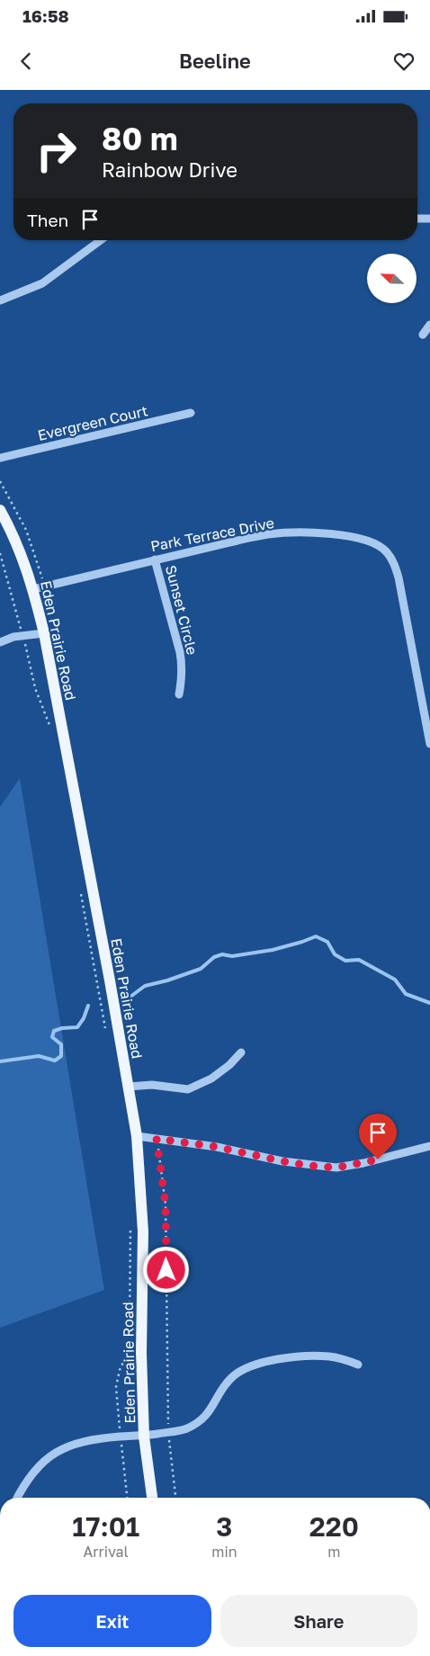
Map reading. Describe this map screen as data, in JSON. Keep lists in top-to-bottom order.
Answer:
{
  "streets": {
    "main road": ["Eden Prairie Road"],
    "street": ["Evergreen Court", "Park Terrace Drive", "Sunset Circle"]
  },
  "crossings": [
    ["Park Terrace Drive", "Sunset Circle"],
    ["Park Terrace Drive", "Eden Prairie Road"]
  ],
  "north": "top left",
  "page": {
    "status": "16:58",
    "header": "Beeline",
    "turn": ["80 m", "Rainbow Drive"],
    "then": "Then",
    "eta": [
      "17:01",
      "Arrival",
      "3",
      "min",
      "220",
      "m"
    ],
    "buttons": ["Exit", "Share"]
  }
}
